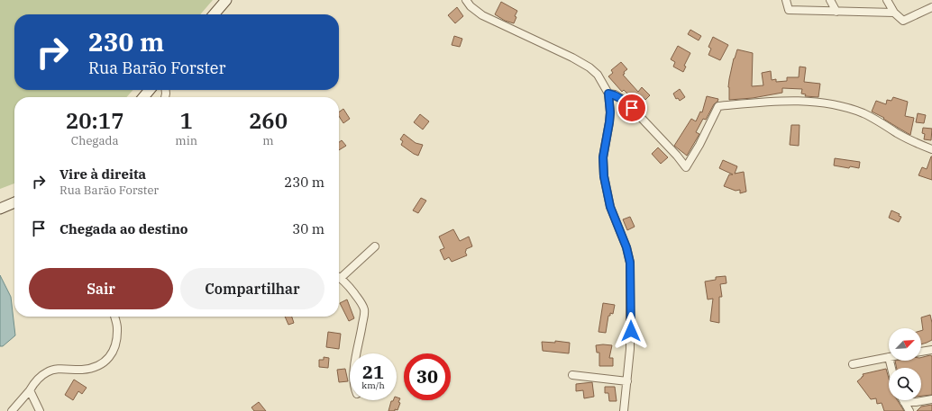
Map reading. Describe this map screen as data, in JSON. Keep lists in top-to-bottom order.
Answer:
{
  "north": "top right",
  "page": {
    "turn": ["230 m", "Rua Barão Forster"],
    "eta": [
      "20:17",
      "Chegada",
      "1",
      "min",
      "260",
      "m"
    ],
    "list": [
      {
        "name": "Vire à direita",
        "note": "Rua Barão Forster",
        "value": "230 m"
      },
      {
        "name": "Chegada ao destino",
        "value": "30 m"
      }
    ],
    "buttons": ["Sair", "Compartilhar"],
    "speed": "21 km/h",
    "limit": "30"
  }
}
